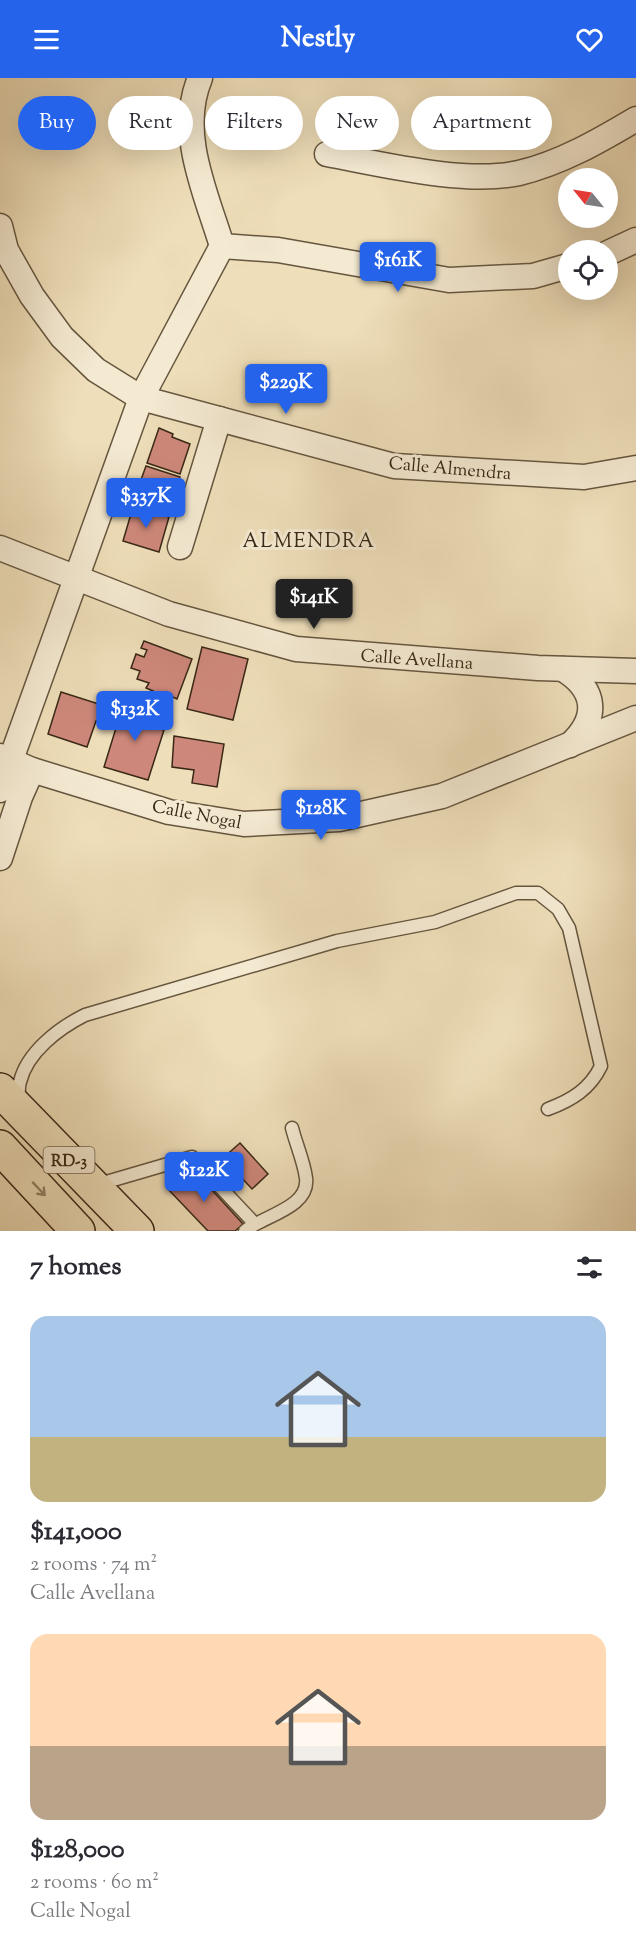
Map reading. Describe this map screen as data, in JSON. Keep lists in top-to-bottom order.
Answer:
{
  "streets": {
    "main road": ["RD-3"],
    "street": ["Calle Almendra", "Calle Avellana", "Calle Nogal"]
  },
  "districts": ["ALMENDRA"],
  "north": "top left",
  "page": {
    "header": "Nestly",
    "chip": [
      "Buy",
      "Rent",
      "Filters",
      "New",
      "Apartment"
    ],
    "price": [
      "$161K",
      "$229K",
      "$337K",
      "$141K",
      "$132K",
      "$128K",
      "$122K"
    ],
    "heading": "7 homes",
    "list": [
      {
        "name": "$141,000",
        "note": "2 rooms · 74 m² · Calle Avellana"
      },
      {
        "name": "$128,000",
        "note": "2 rooms · 60 m² · Calle Nogal"
      }
    ]
  }
}
